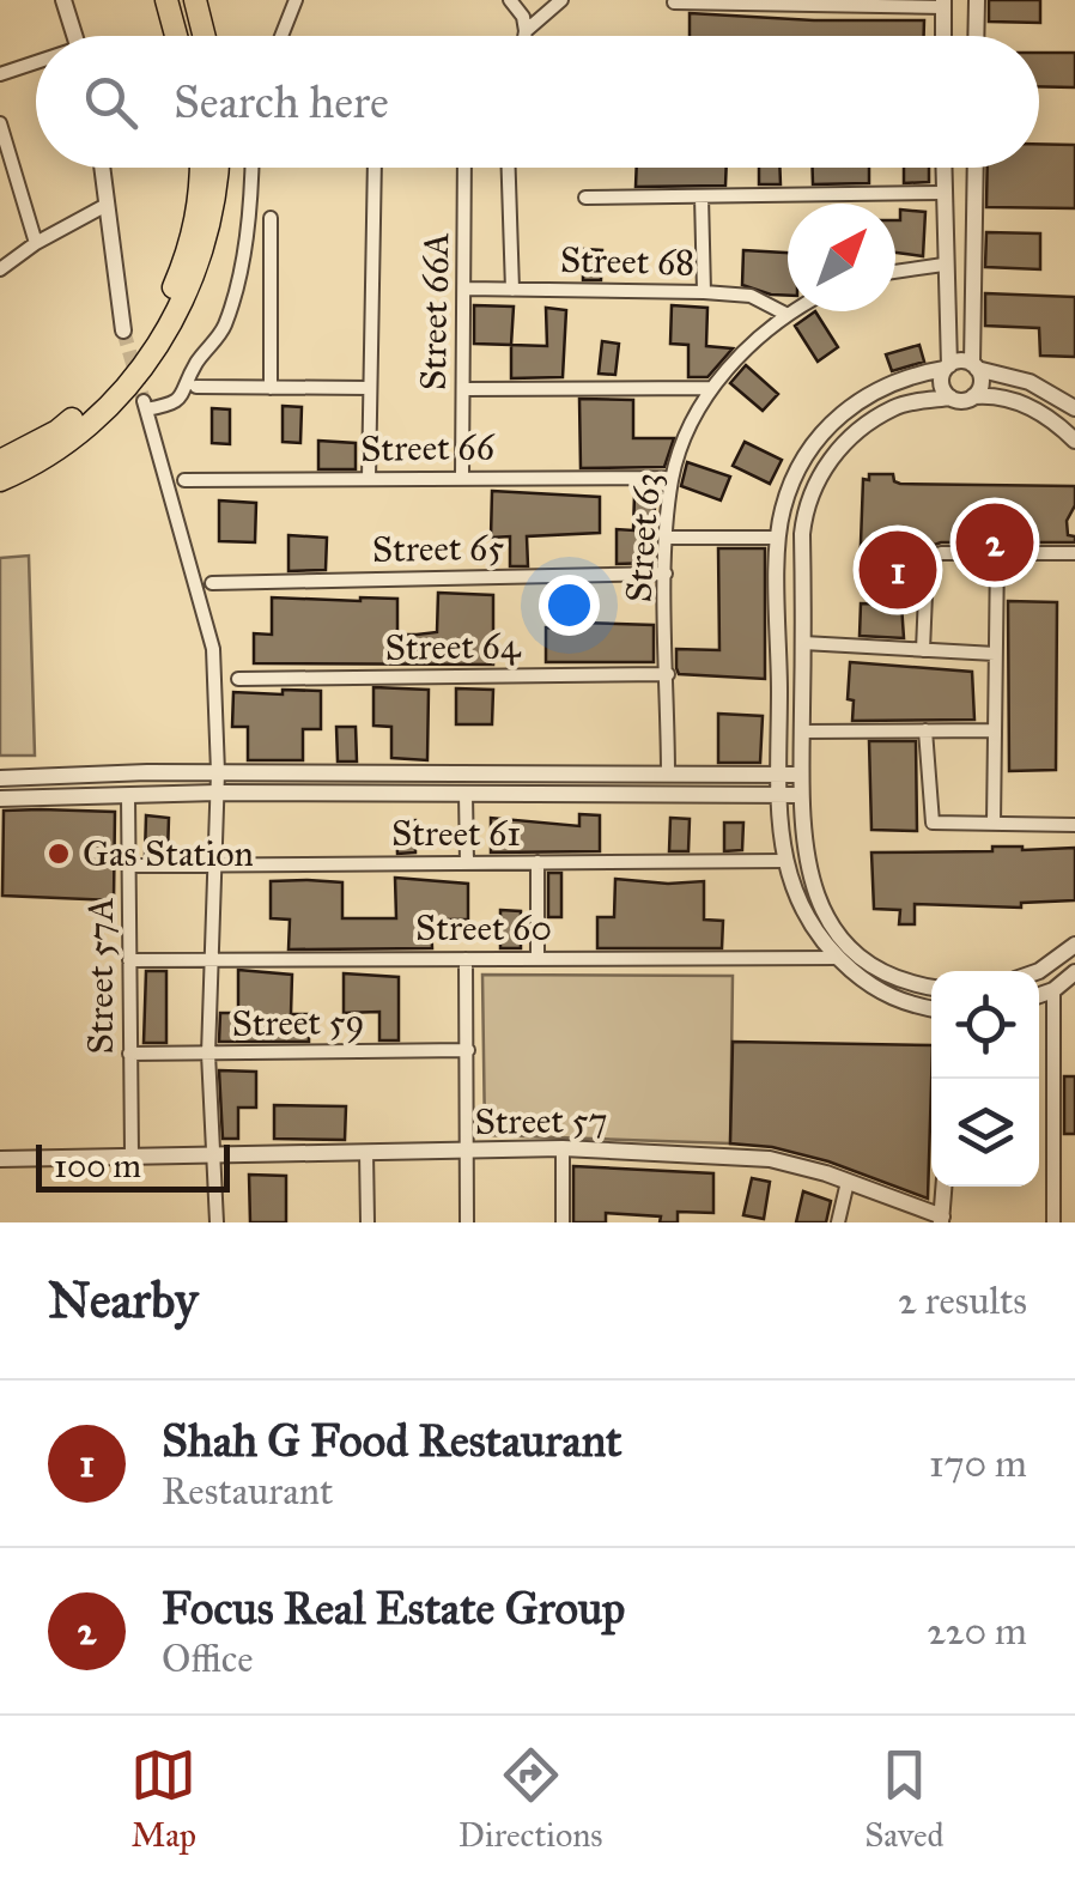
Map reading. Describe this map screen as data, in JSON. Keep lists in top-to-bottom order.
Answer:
{
  "streets": {
    "street": [
      "Street 68",
      "Street 66A",
      "Street 66",
      "Street 63",
      "Street 65",
      "Street 64",
      "Street 61",
      "Street 60",
      "Street 57A",
      "Street 59",
      "Street 57"
    ]
  },
  "crossings": [
    ["Street 68", "Street 66A"],
    ["Street 68", "Street 63"],
    ["Street 66A", "Street 66"],
    ["Street 66", "Street 63"],
    ["Street 63", "Street 65"],
    ["Street 63", "Street 64"],
    ["Street 61", "Street 57A"],
    ["Street 60", "Street 57A"],
    ["Street 57A", "Street 59"],
    ["Street 57A", "Street 57"]
  ],
  "places": ["Gas Station"],
  "scale_bar": "100 m",
  "north": "top right",
  "page": {
    "search": "Search here",
    "pins": ["2", "1"],
    "scale": "100 m",
    "heading": ["Nearby", "2 results"],
    "list": [
      {
        "mark": "1",
        "name": "Shah G Food Restaurant",
        "note": "Restaurant",
        "value": "170 m"
      },
      {
        "mark": "2",
        "name": "Focus Real Estate Group",
        "note": "Office",
        "value": "220 m"
      }
    ],
    "nav": ["Map", "Directions", "Saved"]
  }
}
